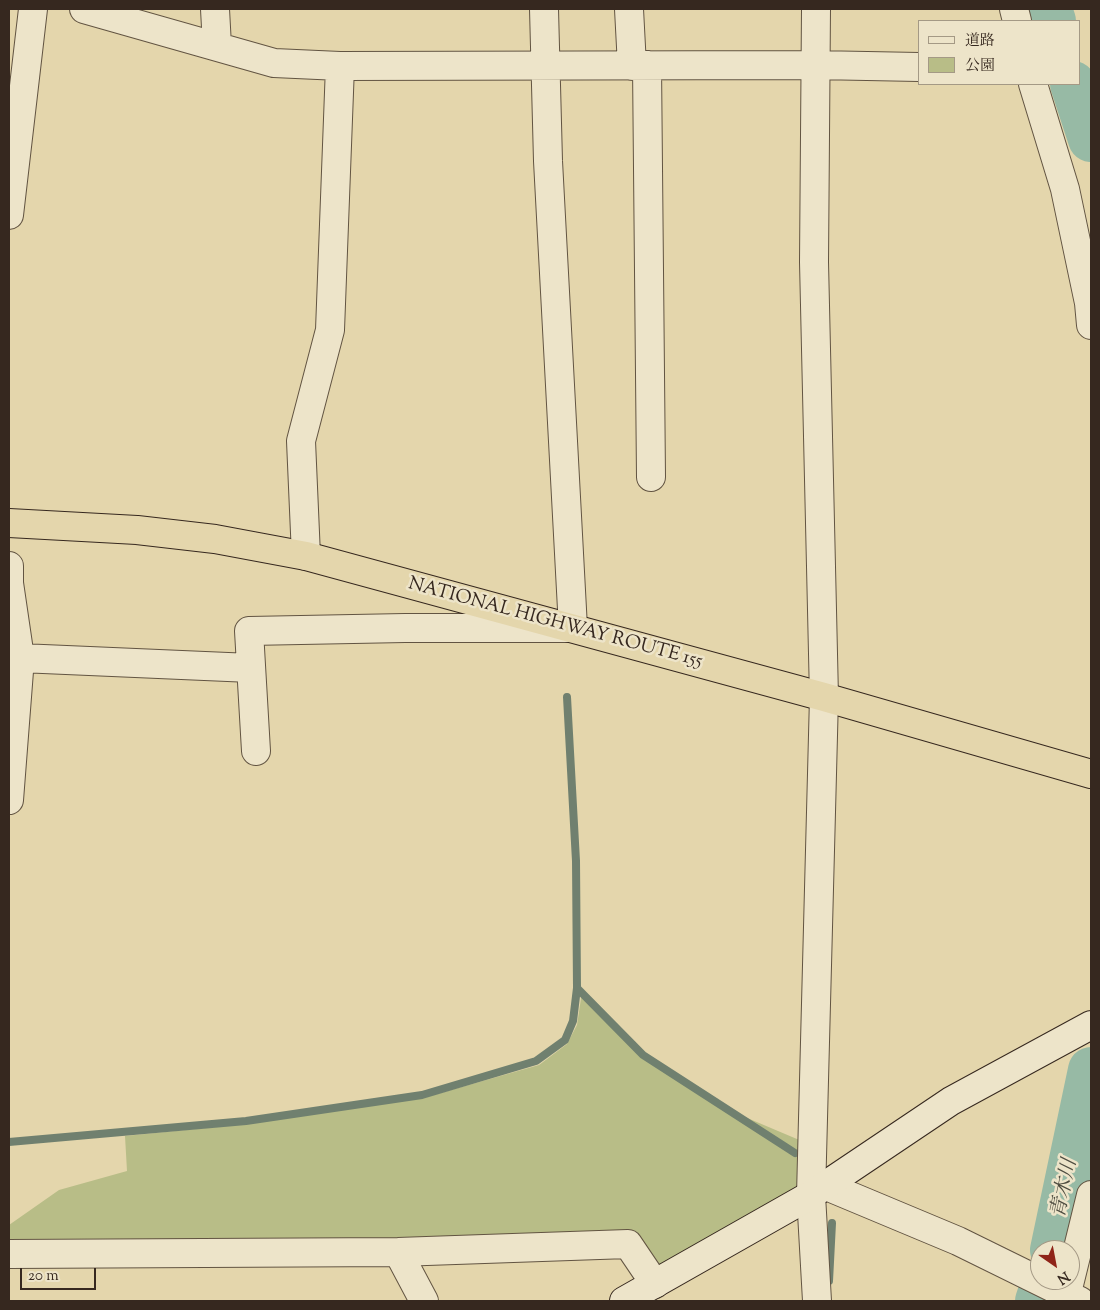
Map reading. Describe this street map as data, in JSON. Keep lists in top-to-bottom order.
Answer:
{
  "streets": {
    "highway": ["NATIONAL HIGHWAY ROUTE 155"]
  },
  "water": ["青木川"],
  "legend": ["道路", "公園"],
  "scale_bar": "20 m",
  "north": "bottom right"
}
